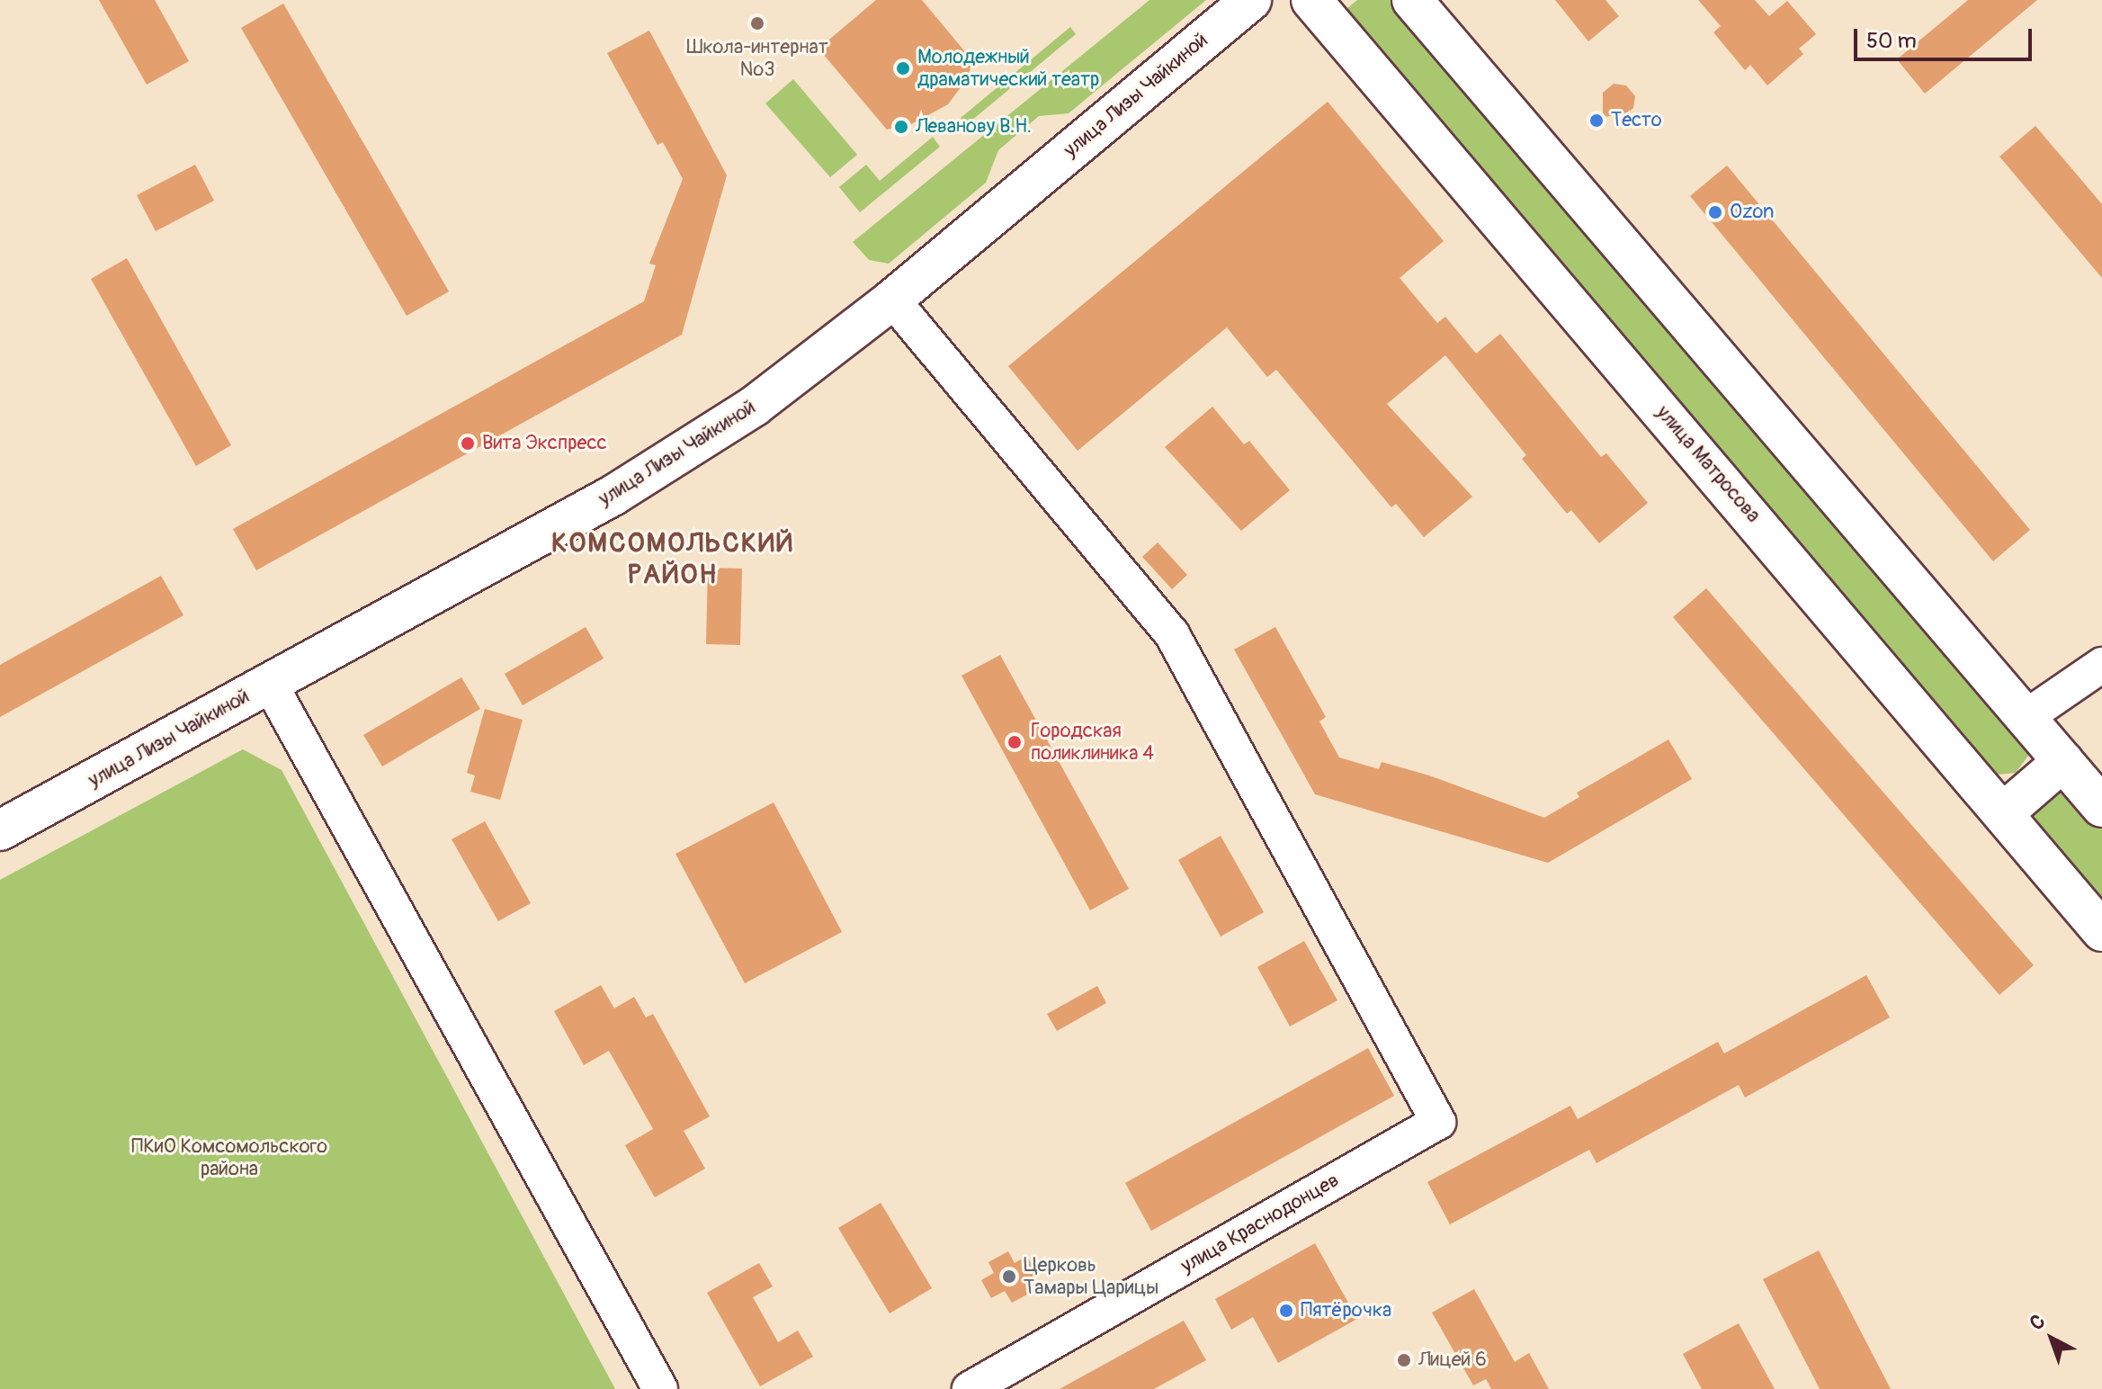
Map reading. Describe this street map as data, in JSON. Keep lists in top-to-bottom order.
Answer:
{
  "streets": {
    "main road": ["улица Лизы Чайкиной", "улица Матросова"],
    "street": ["улица Краснодонцев"]
  },
  "crossings": [
    ["улица Лизы Чайкиной", "улица Краснодонцев"]
  ],
  "districts": ["КОМСОМОЛЬСКИЙ РАЙОН"],
  "parks": ["ПКиО Комсомольского района"],
  "places": [
    "Школа-интернат №3",
    "Молодежный драматический театр",
    "Тесто",
    "Леванову В.Н.",
    "Ozon",
    "Вита Экспресс",
    "Городская поликлиника 4",
    "Церковь Тамары Царицы",
    "Пятёрочка",
    "Лицей 6"
  ],
  "scale_bar": "50 m",
  "north": "top left"
}
